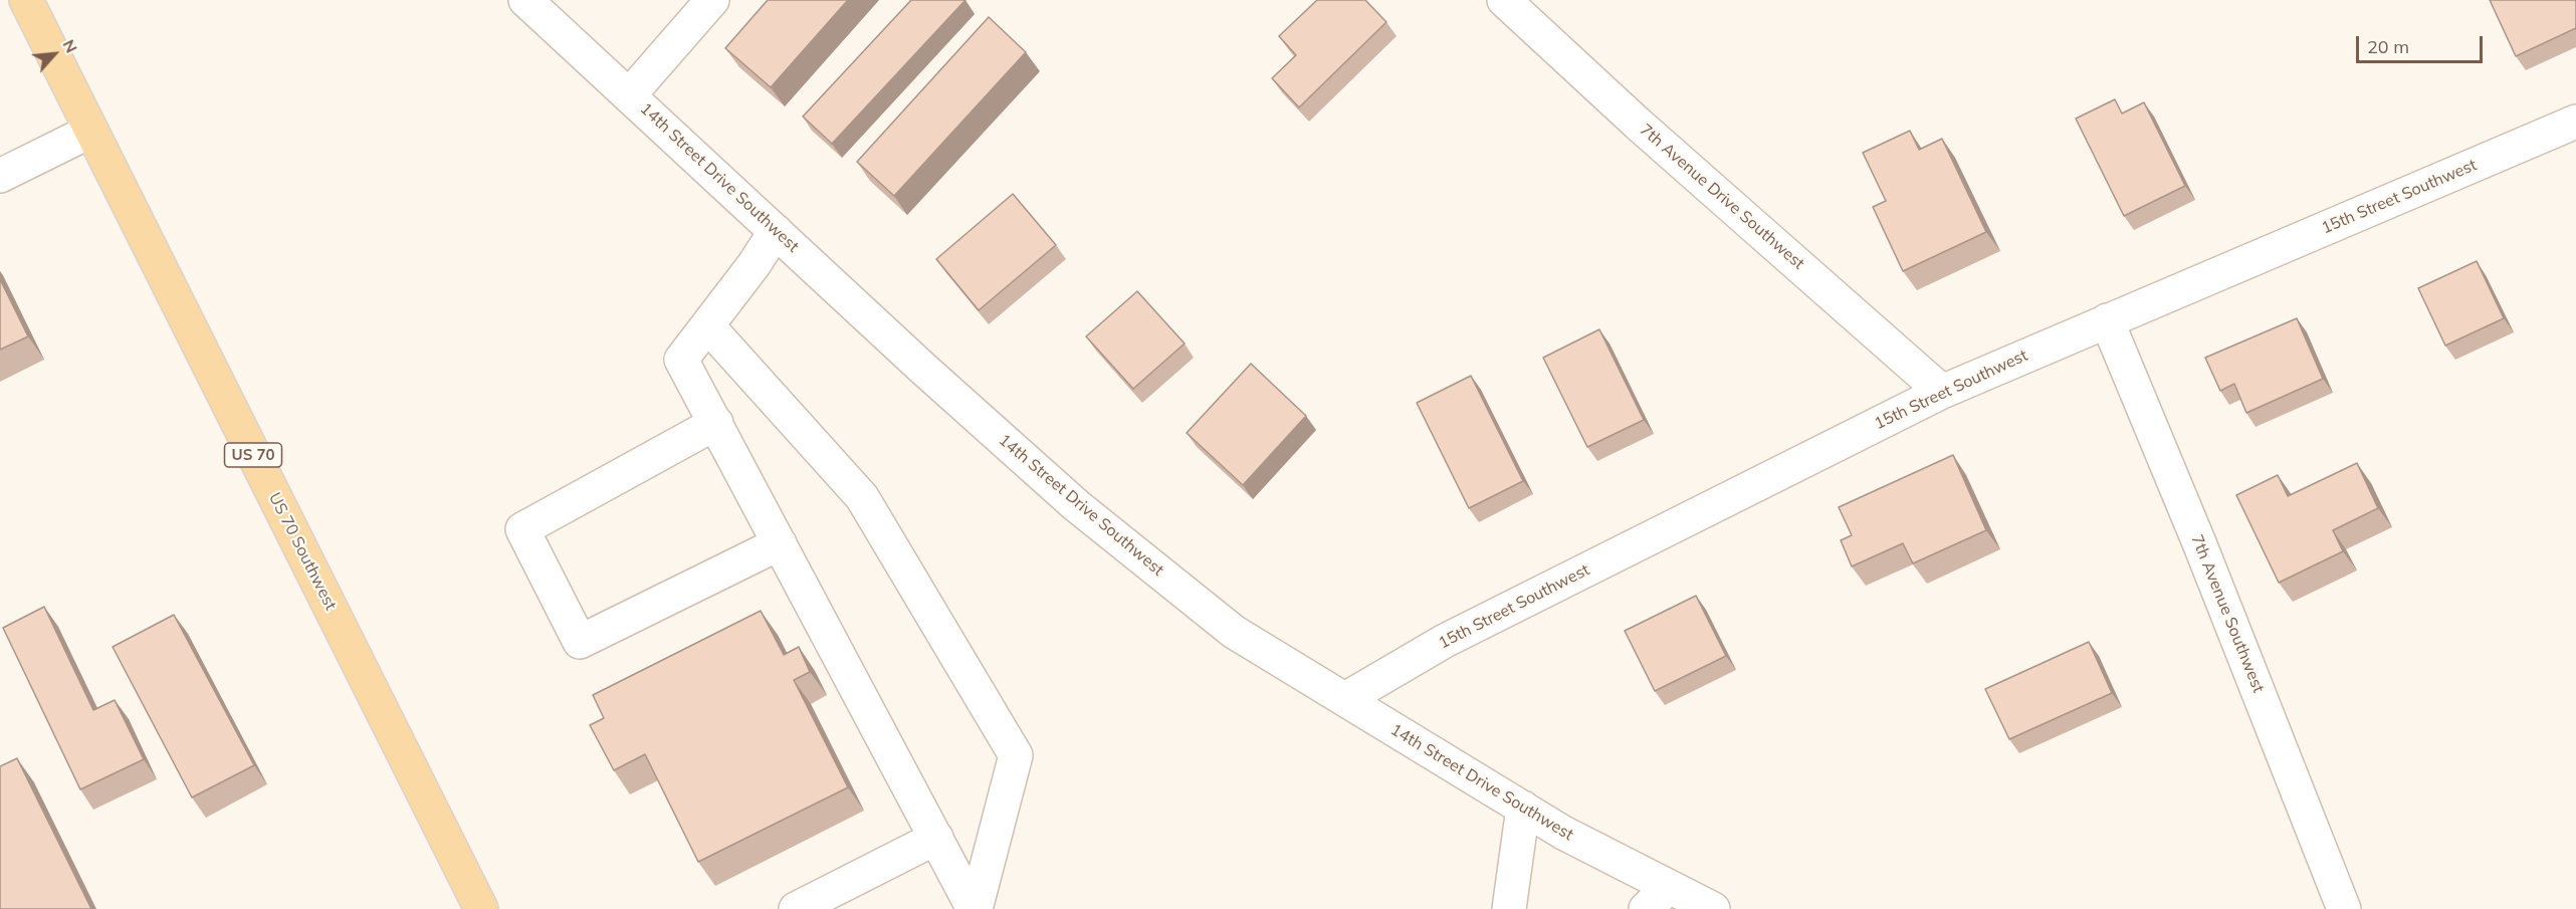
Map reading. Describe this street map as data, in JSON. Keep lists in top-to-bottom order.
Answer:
{
  "streets": {
    "main road": ["US 70", "US 70 Southwest"],
    "street": [
      "14th Street Drive Southwest",
      "7th Avenue Drive Southwest",
      "15th Street Southwest",
      "7th Avenue Southwest"
    ]
  },
  "crossings": [
    ["14th Street Drive Southwest", "15th Street Southwest"],
    ["7th Avenue Drive Southwest", "15th Street Southwest"],
    ["15th Street Southwest", "7th Avenue Southwest"]
  ],
  "scale_bar": "20 m",
  "north": "top right"
}
